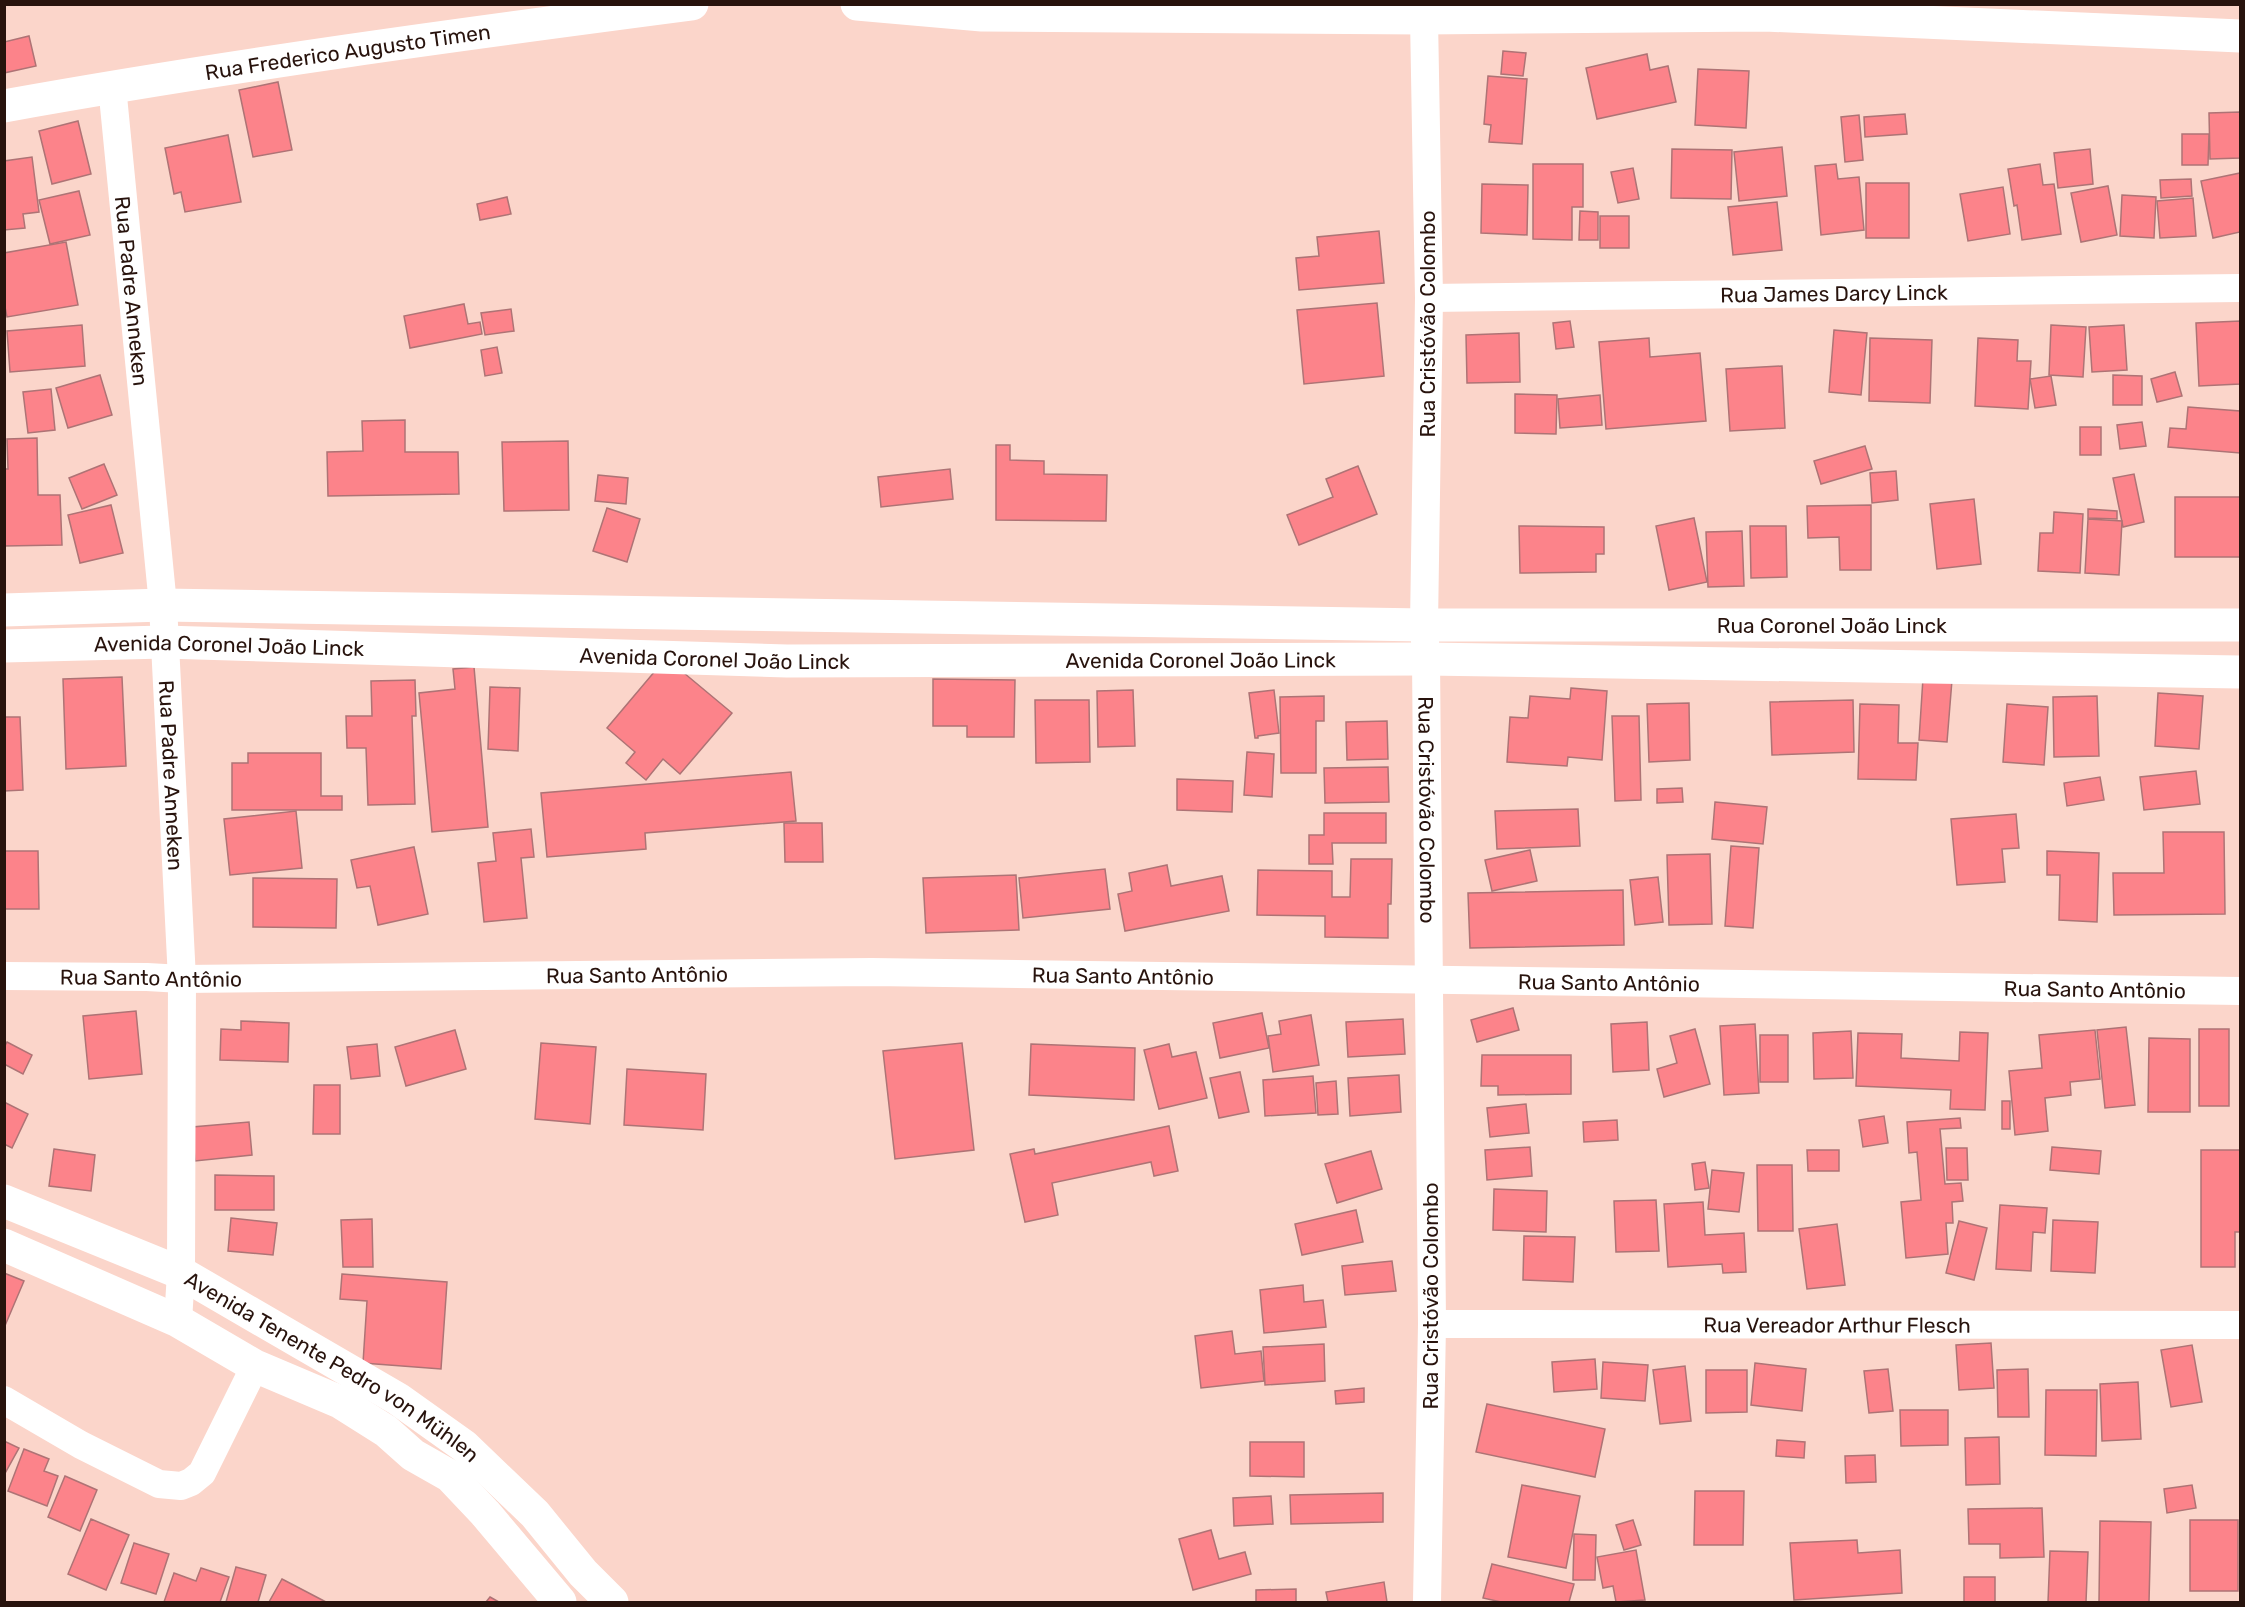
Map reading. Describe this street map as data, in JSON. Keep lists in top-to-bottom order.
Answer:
{
  "streets": {
    "main road": [
      "Rua Frederico Augusto Timen",
      "Rua Coronel João Linck",
      "Avenida Coronel João Linck",
      "Avenida Tenente Pedro von Mühlen"
    ],
    "street": [
      "Rua Padre Anneken",
      "Rua James Darcy Linck",
      "Rua Cristóvão Colombo",
      "Rua Santo Antônio",
      "Rua Vereador Arthur Flesch"
    ]
  },
  "crossings": [
    ["Rua Frederico Augusto Timen", "Rua Padre Anneken"],
    ["Rua Padre Anneken", "Avenida Coronel João Linck"],
    ["Rua Padre Anneken", "Rua Santo Antônio"],
    ["Rua Padre Anneken", "Avenida Tenente Pedro von Mühlen"],
    ["Rua James Darcy Linck", "Rua Cristóvão Colombo"],
    ["Rua Cristóvão Colombo", "Rua Coronel João Linck"],
    ["Rua Cristóvão Colombo", "Avenida Coronel João Linck"],
    ["Rua Cristóvão Colombo", "Rua Santo Antônio"],
    ["Rua Cristóvão Colombo", "Rua Vereador Arthur Flesch"],
    ["Rua Coronel João Linck", "Avenida Coronel João Linck"]
  ]
}
